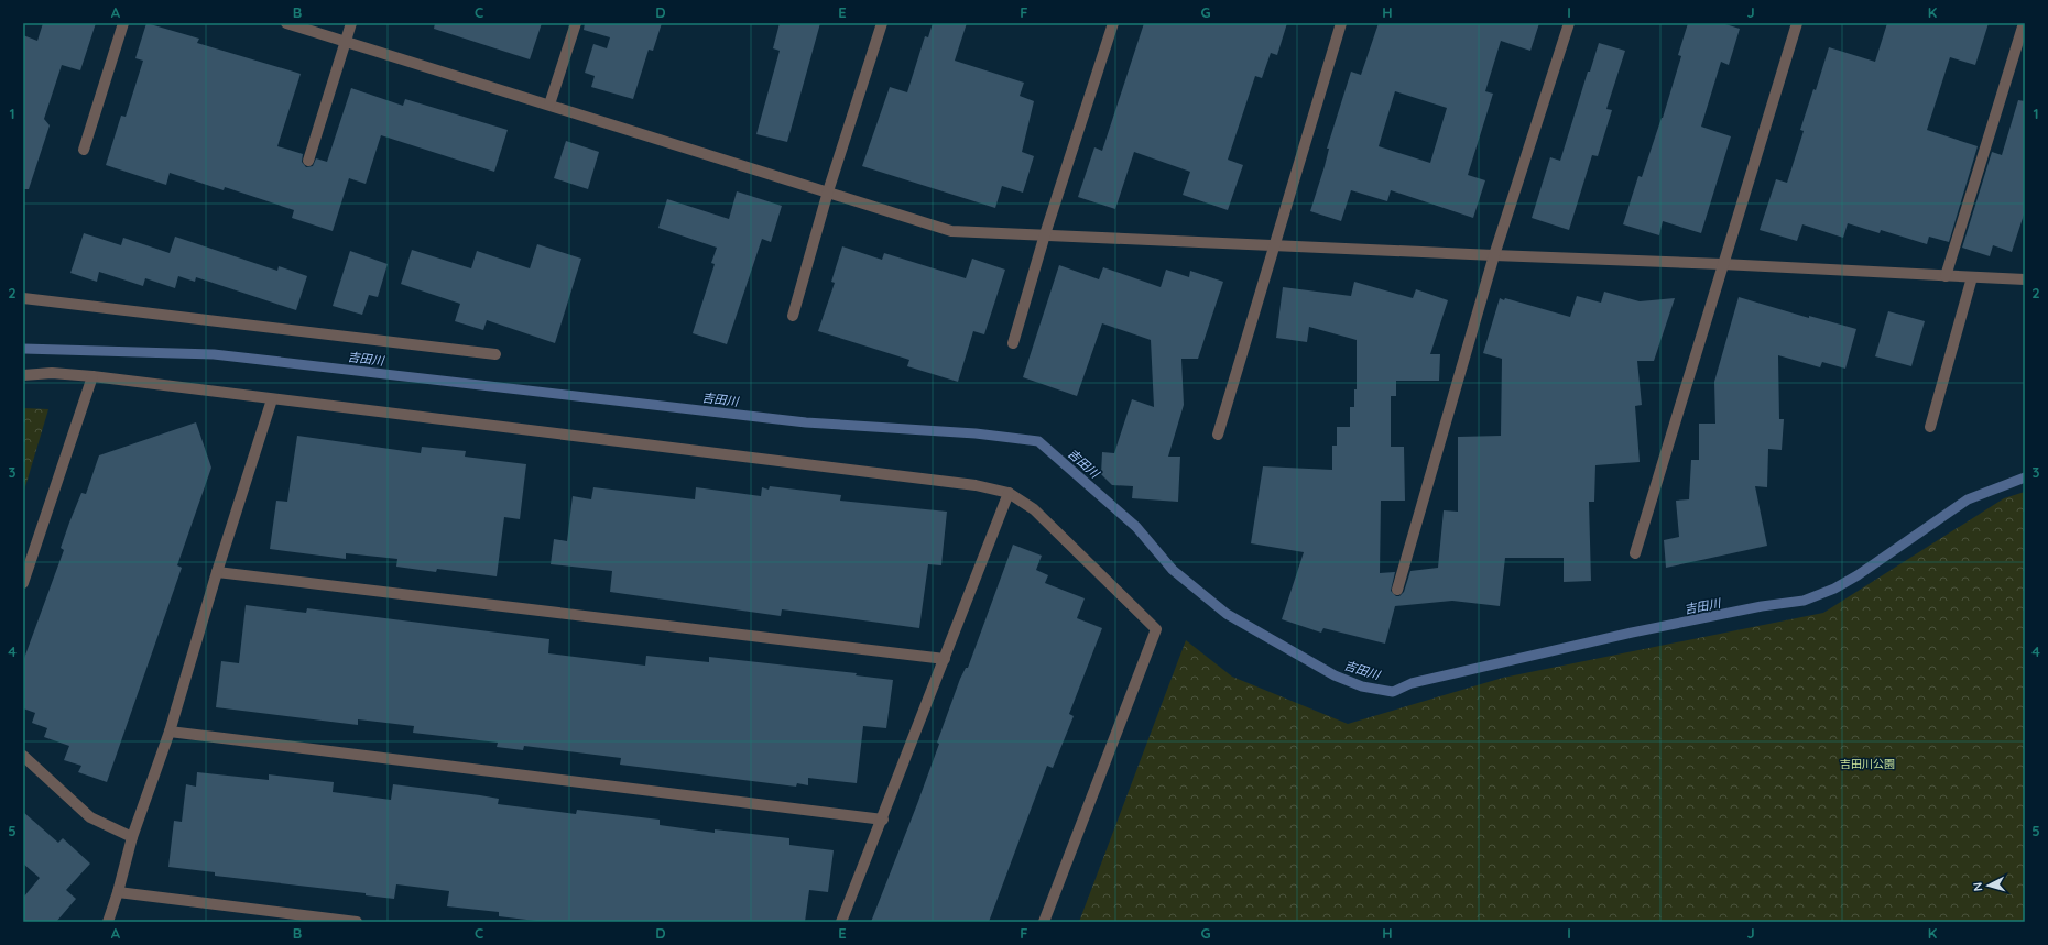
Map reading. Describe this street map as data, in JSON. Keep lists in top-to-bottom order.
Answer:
{
  "water": ["吉田川"],
  "parks": ["吉田川公園"],
  "north": "left",
  "grid": {
    "columns": [
      "A",
      "B",
      "C",
      "D",
      "E",
      "F",
      "G",
      "H",
      "I",
      "J",
      "K"
    ],
    "rows": [
      "1",
      "2",
      "3",
      "4",
      "5"
    ]
  }
}
